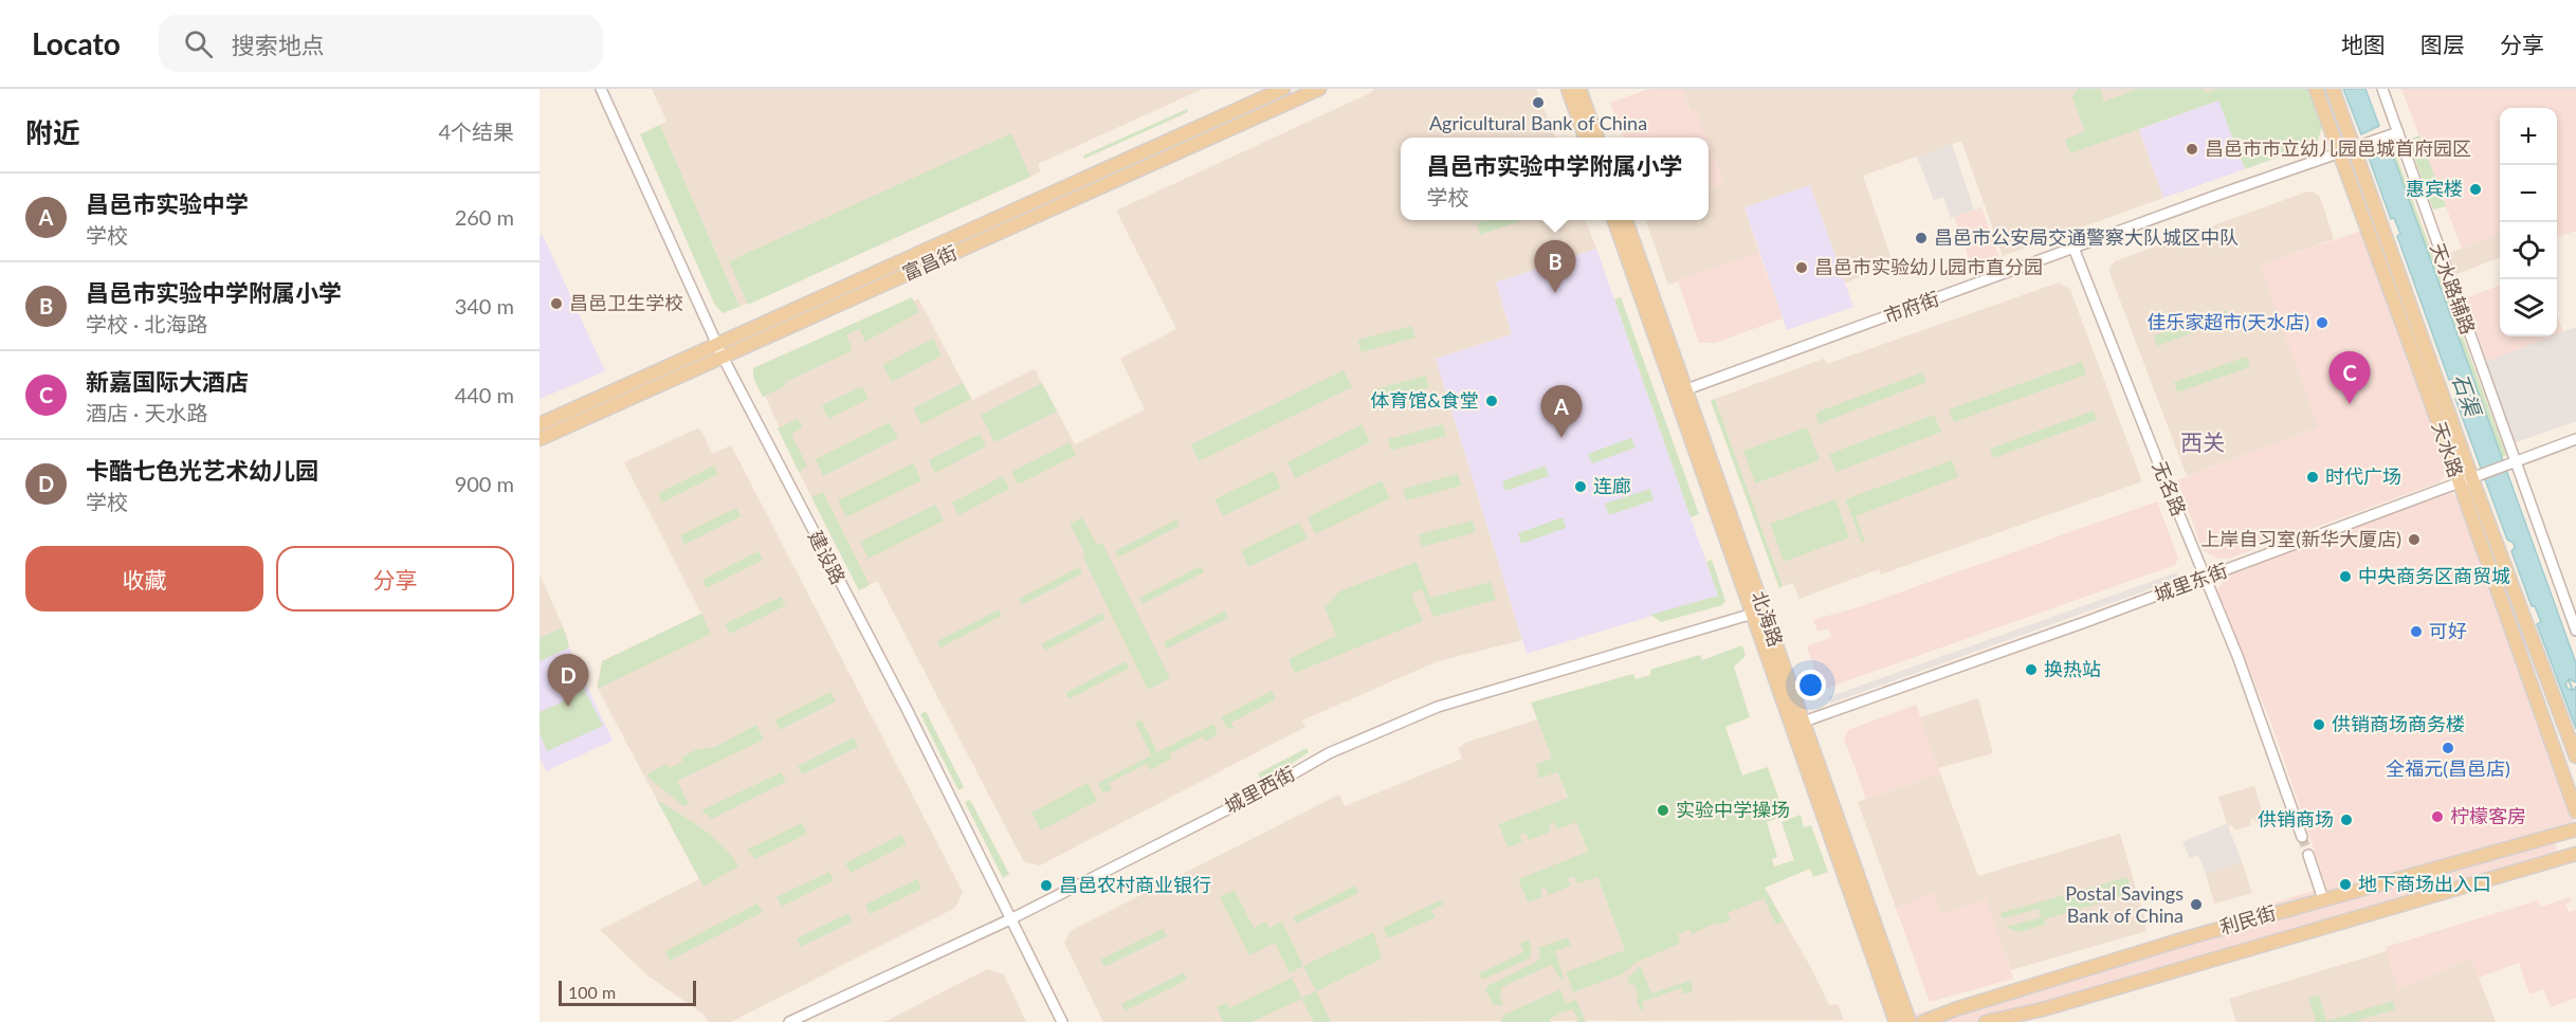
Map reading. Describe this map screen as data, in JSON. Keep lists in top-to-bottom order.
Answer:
{
  "streets": {
    "main road": [
      "富昌街",
      "天水路",
      "北海路",
      "利民街"
    ],
    "street": [
      "天水路辅路",
      "市府街",
      "无名路",
      "建设路",
      "城里东街",
      "城里西街"
    ]
  },
  "crossings": [
    ["富昌街", "建设路"],
    ["天水路辅路", "市府街"],
    ["天水路辅路", "城里东街"],
    ["市府街", "天水路"],
    ["市府街", "无名路"],
    ["市府街", "北海路"],
    ["天水路", "城里东街"],
    ["无名路", "城里东街"],
    ["建设路", "城里西街"],
    ["城里东街", "北海路"],
    ["北海路", "城里西街"]
  ],
  "districts": ["西关"],
  "water": ["石渠"],
  "places": [
    "Agricultural Bank of China",
    "昌邑市市立幼儿园邑城首府园区",
    "惠宾楼",
    "昌邑市公安局交通警察大队城区中队",
    "昌邑市实验幼儿园市直分园",
    "昌邑卫生学校",
    "佳乐家超市(天水店)",
    "体育馆&食堂",
    "时代广场",
    "连廊",
    "上岸自习室(新华大厦店)",
    "中央商务区商贸城",
    "可好",
    "换热站",
    "供销商场商务楼",
    "全福元(昌邑店)",
    "实验中学操场",
    "柠檬客房",
    "供销商场",
    "地下商场出入口",
    "昌邑农村商业银行",
    "Postal Savings Bank of China"
  ],
  "scale_bar": "100 m",
  "page": {
    "header": "Locato",
    "search": "搜索地点",
    "nav": ["地图", "图层", "分享"],
    "heading": ["附近", "4个结果"],
    "map_buttons": ["+", "−"],
    "popup": ["昌邑市实验中学附属小学", "学校"],
    "list": [
      {
        "mark": "A",
        "name": "昌邑市实验中学",
        "note": "学校",
        "value": "260 m"
      },
      {
        "mark": "B",
        "name": "昌邑市实验中学附属小学",
        "note": "学校 · 北海路",
        "value": "340 m"
      },
      {
        "mark": "C",
        "name": "新嘉国际大酒店",
        "note": "酒店 · 天水路",
        "value": "440 m"
      },
      {
        "mark": "D",
        "name": "卡酷七色光艺术幼儿园",
        "note": "学校",
        "value": "900 m"
      }
    ],
    "pins": [
      "B",
      "C",
      "A",
      "D"
    ],
    "buttons": ["收藏", "分享"],
    "scale": "100 m"
  }
}
